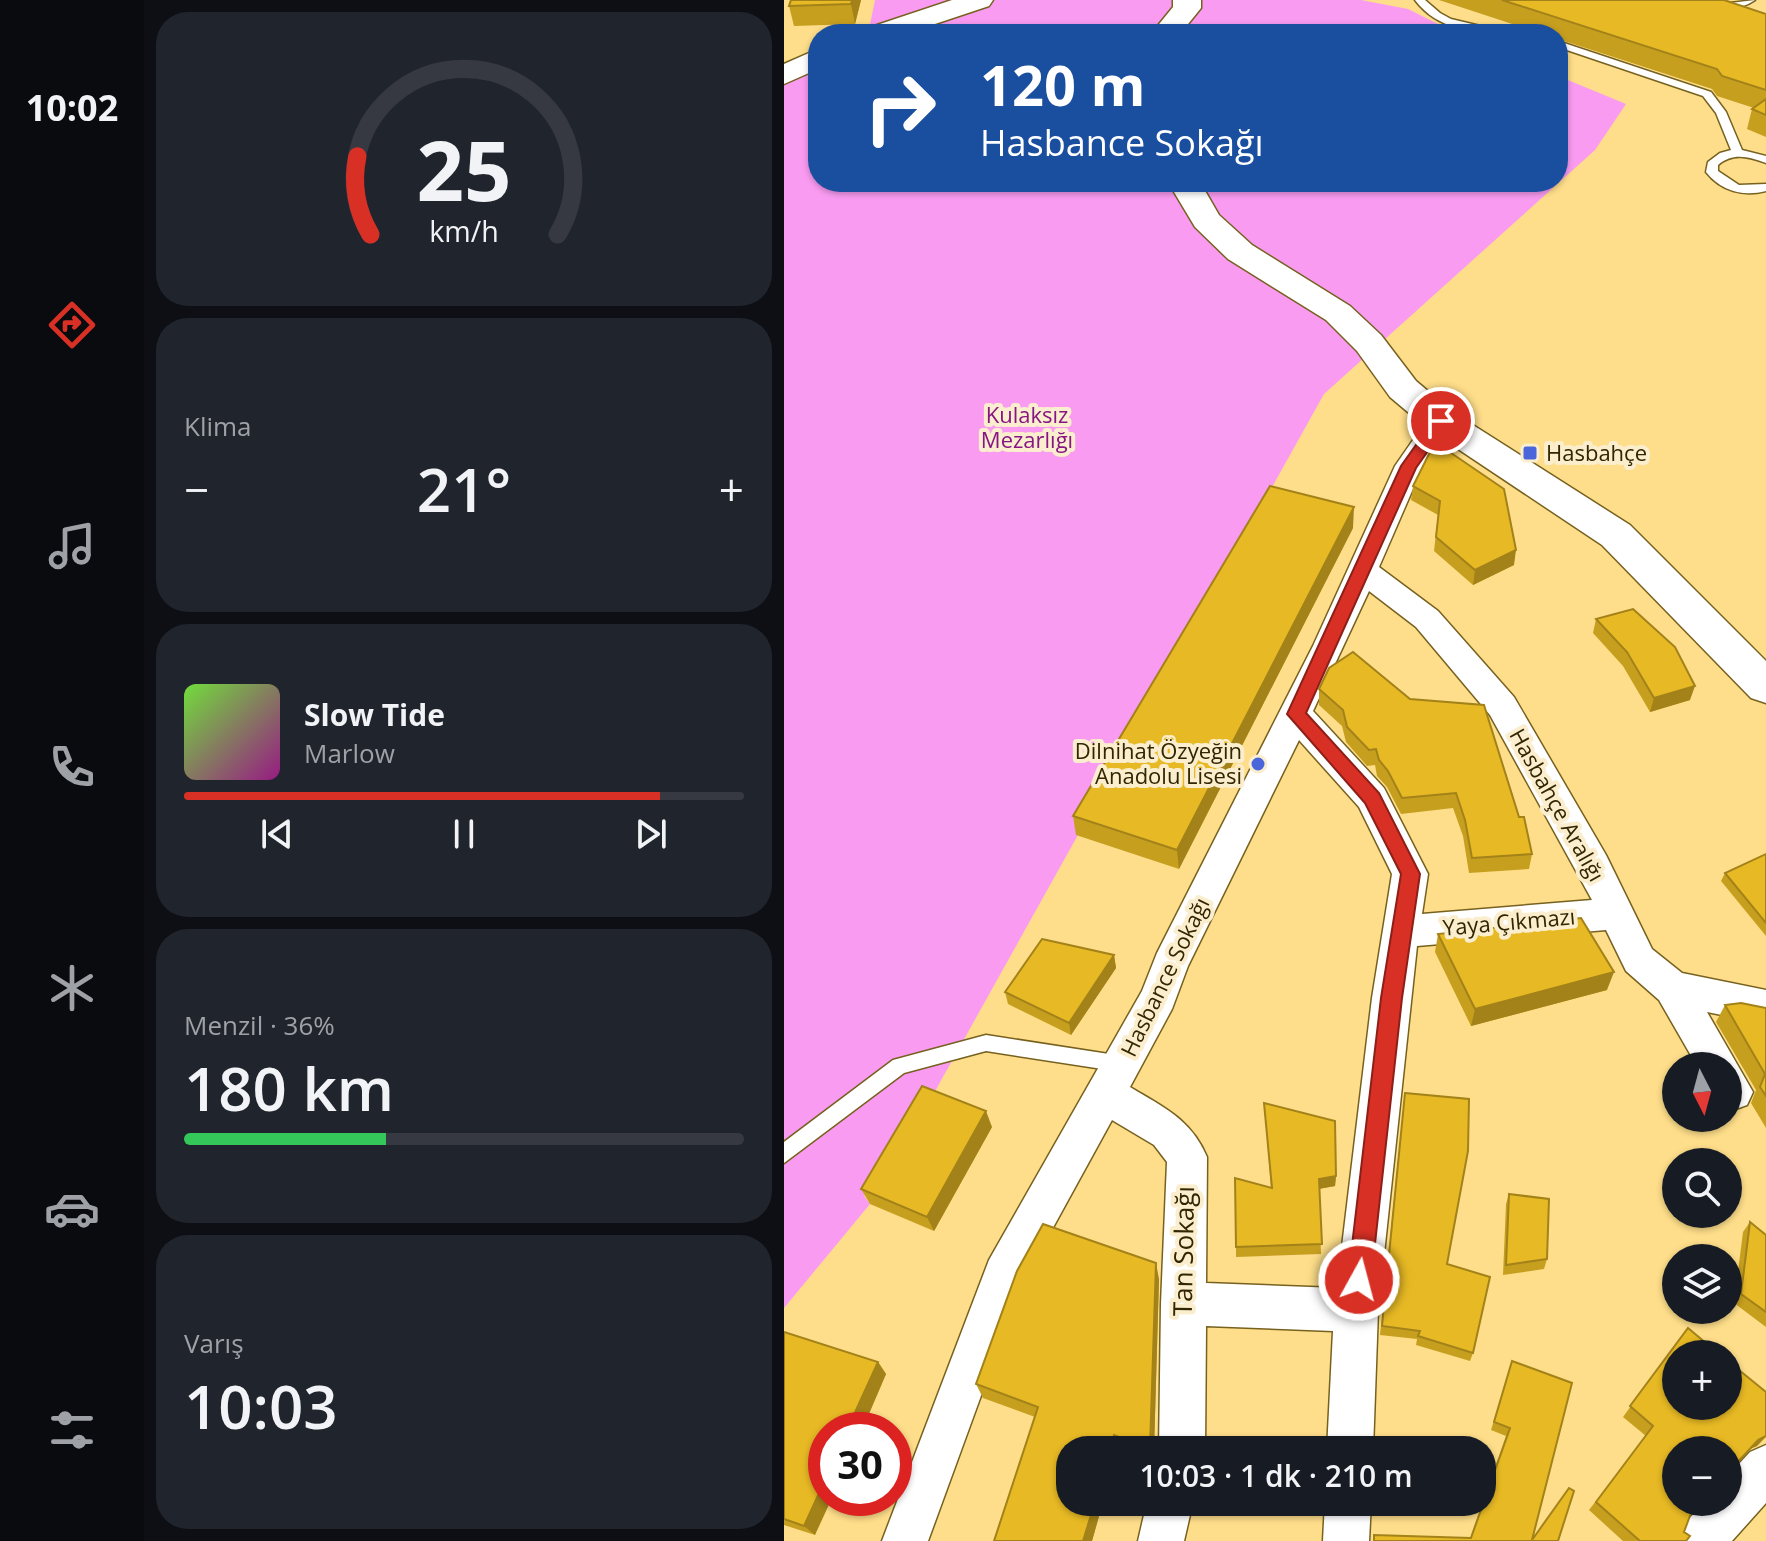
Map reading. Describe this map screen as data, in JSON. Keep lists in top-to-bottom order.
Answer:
{
  "streets": {
    "street": [
      "Hasbahçe Aralığı",
      "Yaya Çıkmazı",
      "Hasbance Sokağı",
      "Tan Sokağı"
    ]
  },
  "crossings": [
    ["Hasbahçe Aralığı", "Yaya Çıkmazı"],
    ["Hasbahçe Aralığı", "Hasbance Sokağı"],
    ["Hasbance Sokağı", "Tan Sokağı"]
  ],
  "parks": ["Kulaksız Mezarlığı"],
  "places": {
    "transit": ["Hasbahçe"],
    "other": ["Dilnihat Özyeğin Anadolu Lisesi"]
  },
  "north": "bottom",
  "page": {
    "tabs": "10:02",
    "turn": ["120 m", "Hasbance Sokağı"],
    "tile": [
      "Klima",
      ["Menzil · 36%", "180 km"],
      ["Varış", "10:03"]
    ],
    "heat": ["−", "21°", "+"],
    "song": ["Slow Tide", "Marlow"],
    "map_buttons": ["+", "−"],
    "limit": "30",
    "trip": "10:03 · 1 dk · 210 m",
    "gauge": ["25", "km/h"]
  }
}
